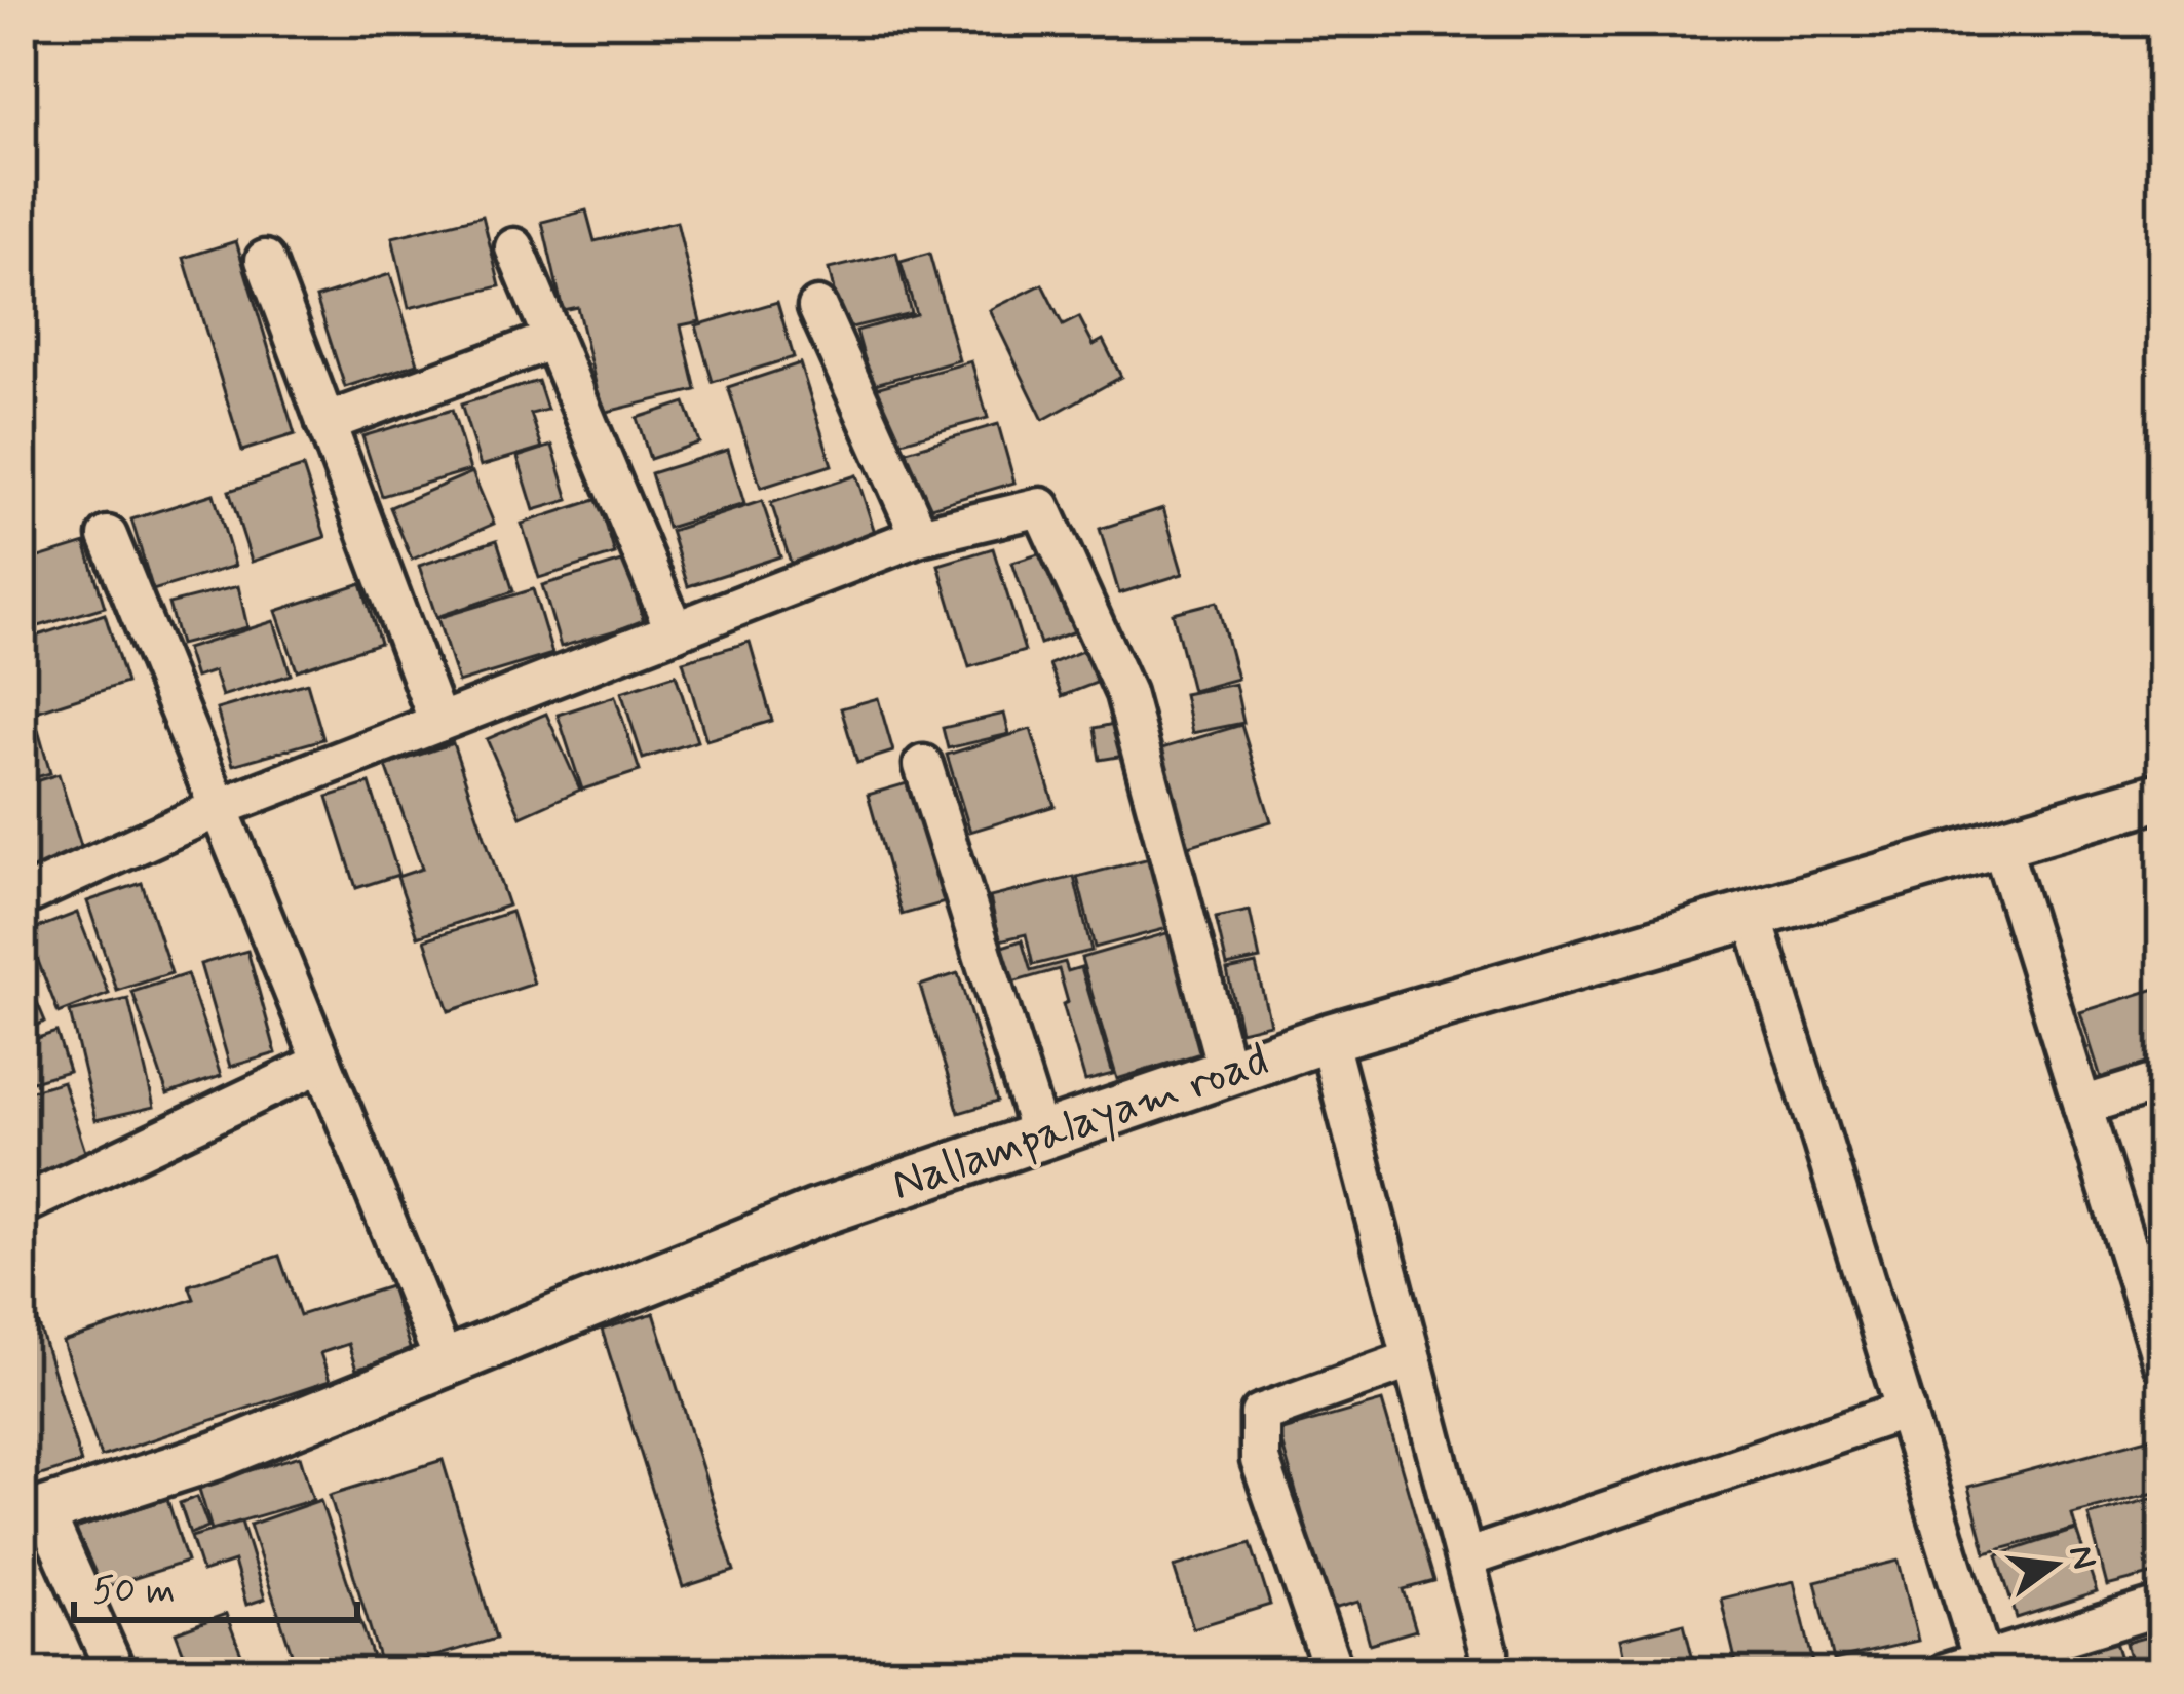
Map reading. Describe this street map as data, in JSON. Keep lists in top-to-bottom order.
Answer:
{
  "streets": {
    "street": ["Nallampalayam road"]
  },
  "scale_bar": "50 m",
  "north": "right"
}
